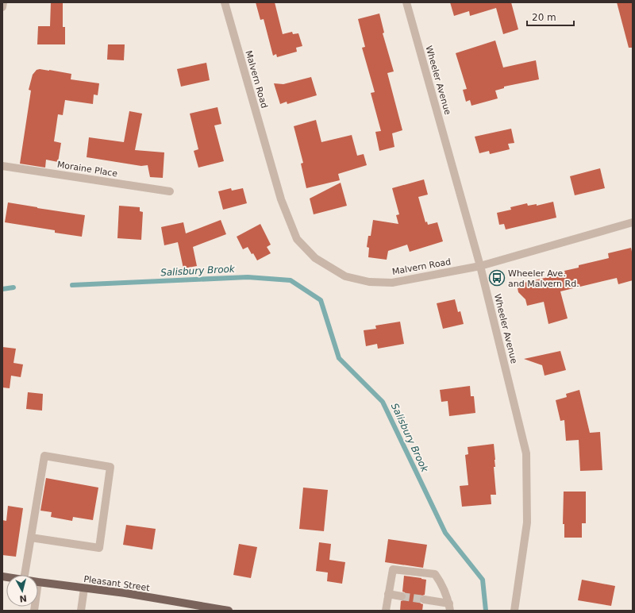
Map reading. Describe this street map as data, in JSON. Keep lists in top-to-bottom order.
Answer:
{
  "streets": {
    "main road": ["Pleasant Street"],
    "street": ["Malvern Road", "Wheeler Avenue", "Moraine Place"]
  },
  "crossings": [
    ["Malvern Road", "Wheeler Avenue"]
  ],
  "water": ["Salisbury Brook"],
  "places": {
    "bus stop": ["Wheeler Ave. and Malvern Rd."]
  },
  "scale_bar": "20 m",
  "north": "bottom"
}
